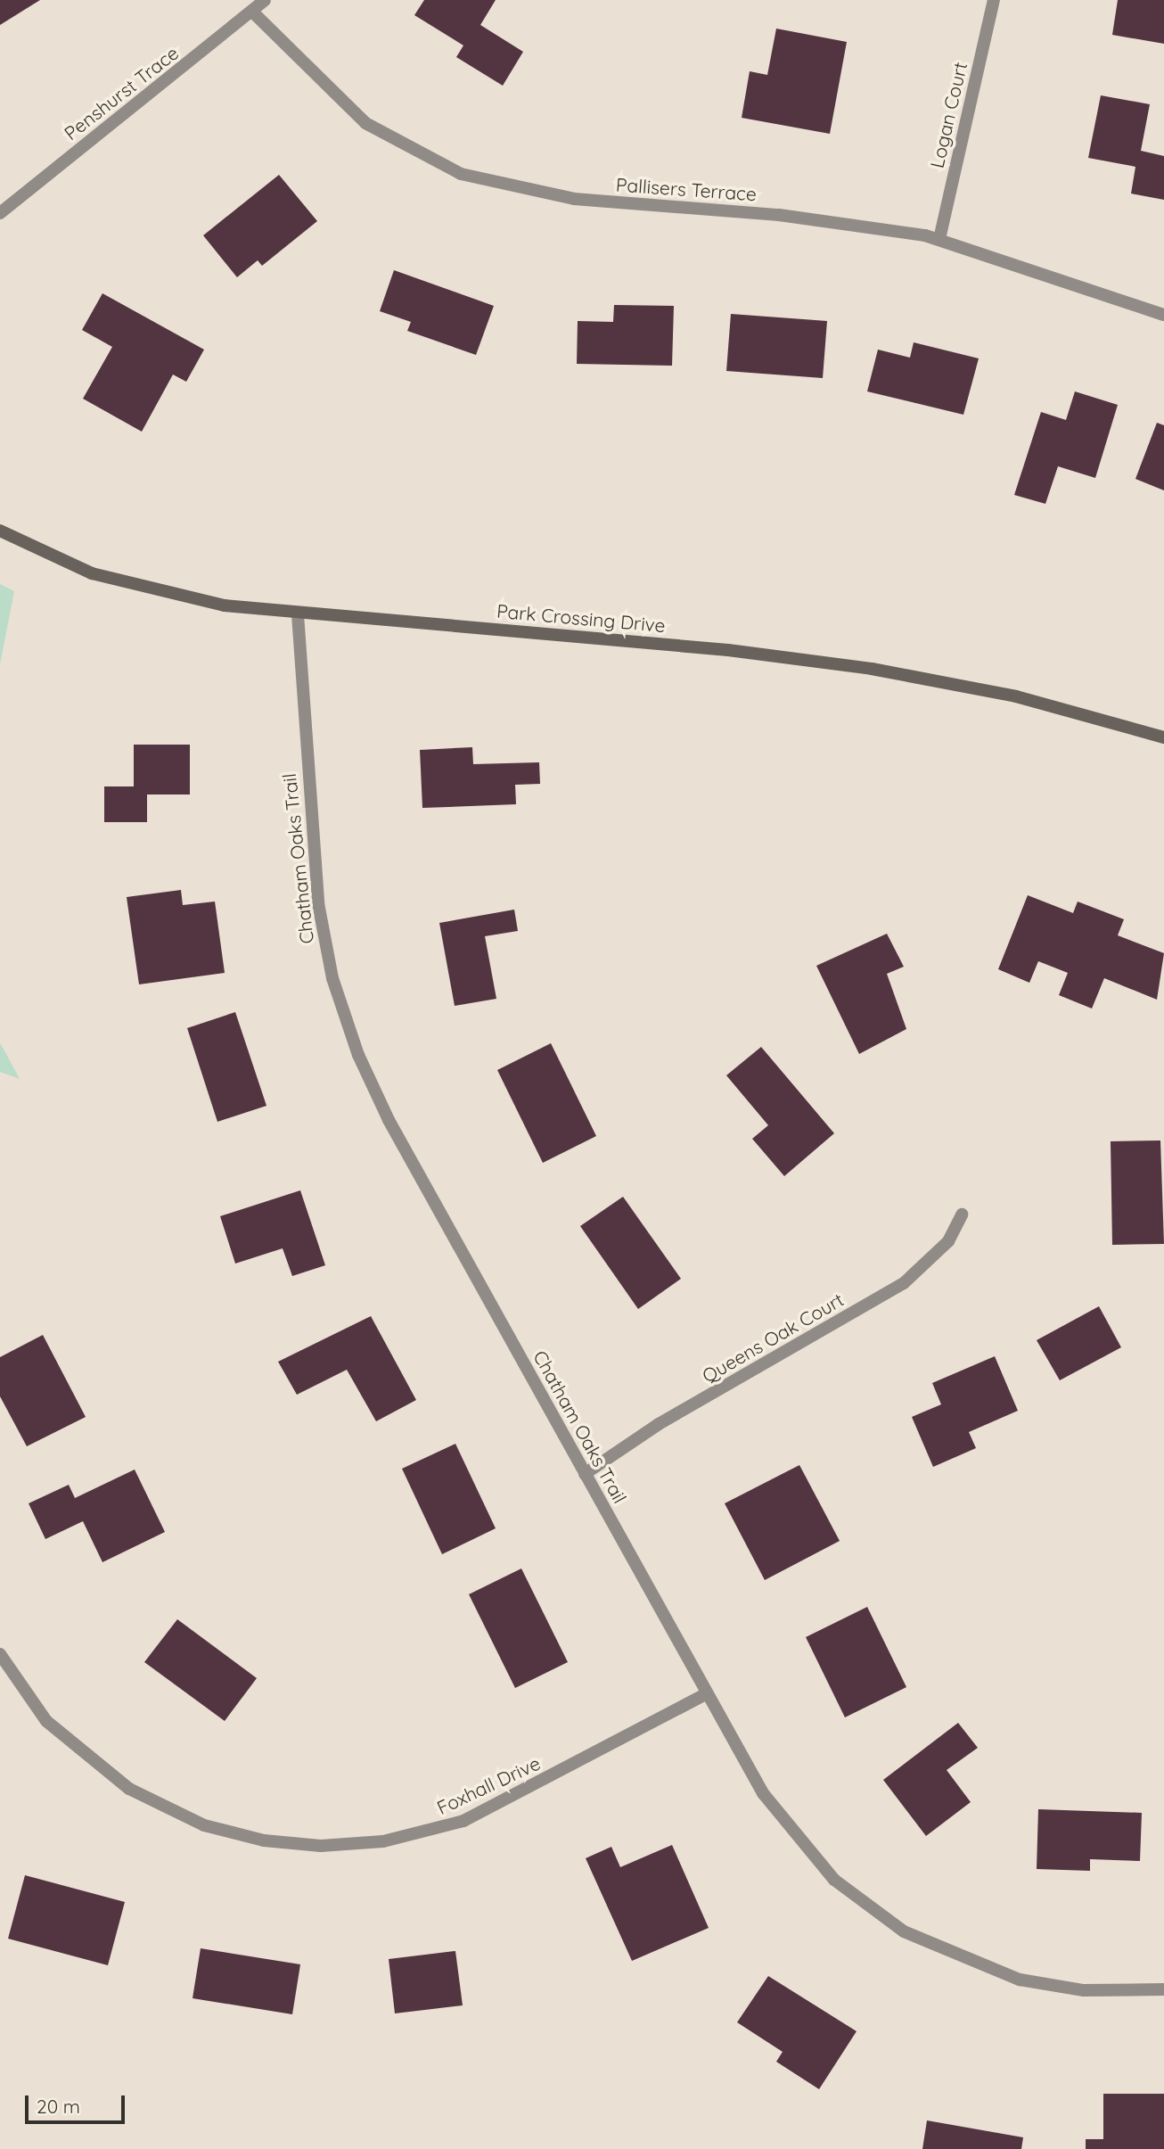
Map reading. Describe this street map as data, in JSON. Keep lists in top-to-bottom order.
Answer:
{
  "streets": {
    "street": [
      "Penshurst Trace",
      "Logan Court",
      "Pallisers Terrace",
      "Park Crossing Drive",
      "Chatham Oaks Trail",
      "Queens Oak Court",
      "Foxhall Drive"
    ]
  },
  "crossings": [
    ["Penshurst Trace", "Pallisers Terrace"],
    ["Logan Court", "Pallisers Terrace"],
    ["Park Crossing Drive", "Chatham Oaks Trail"],
    ["Chatham Oaks Trail", "Queens Oak Court"],
    ["Chatham Oaks Trail", "Foxhall Drive"]
  ],
  "scale_bar": "20 m"
}
